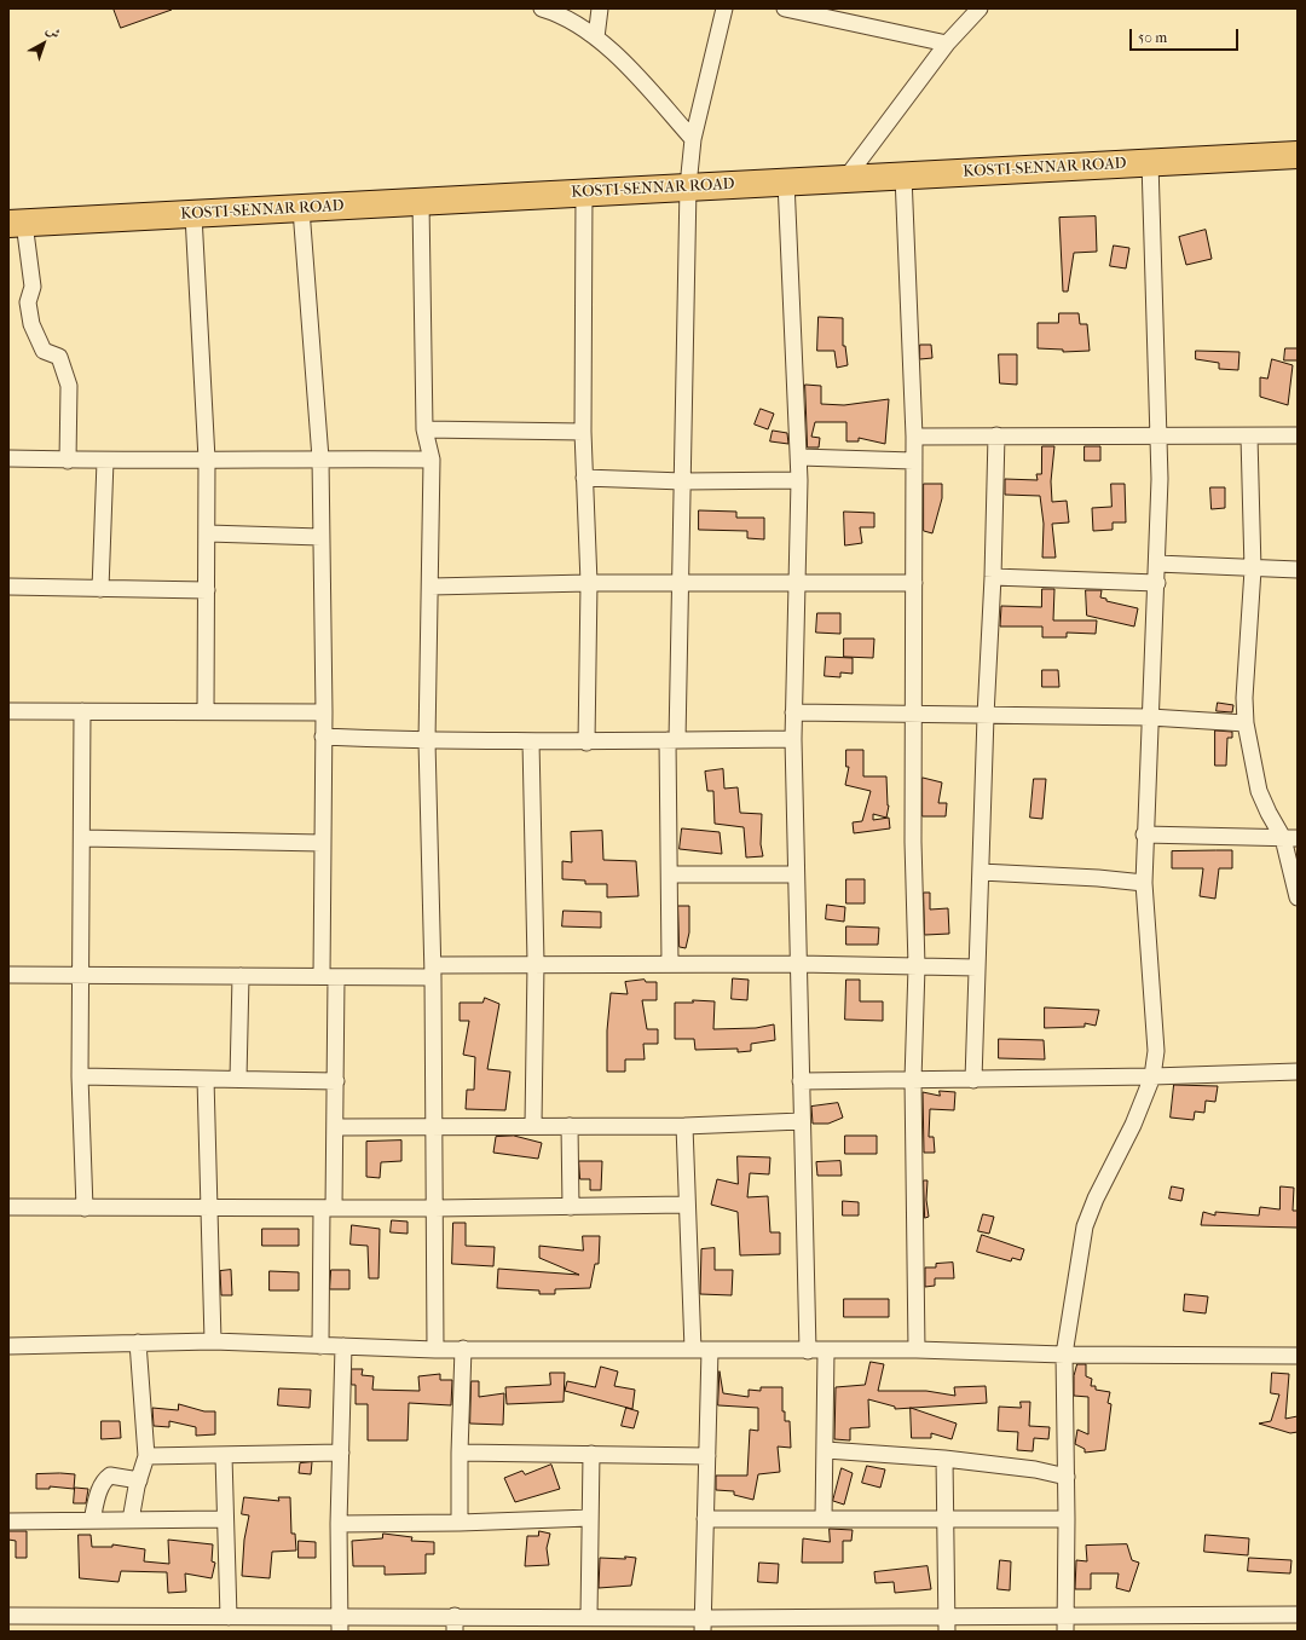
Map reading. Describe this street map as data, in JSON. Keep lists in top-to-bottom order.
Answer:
{
  "streets": {
    "highway": ["KOSTI-SENNAR ROAD"]
  },
  "scale_bar": "50 m",
  "north": "top right"
}
